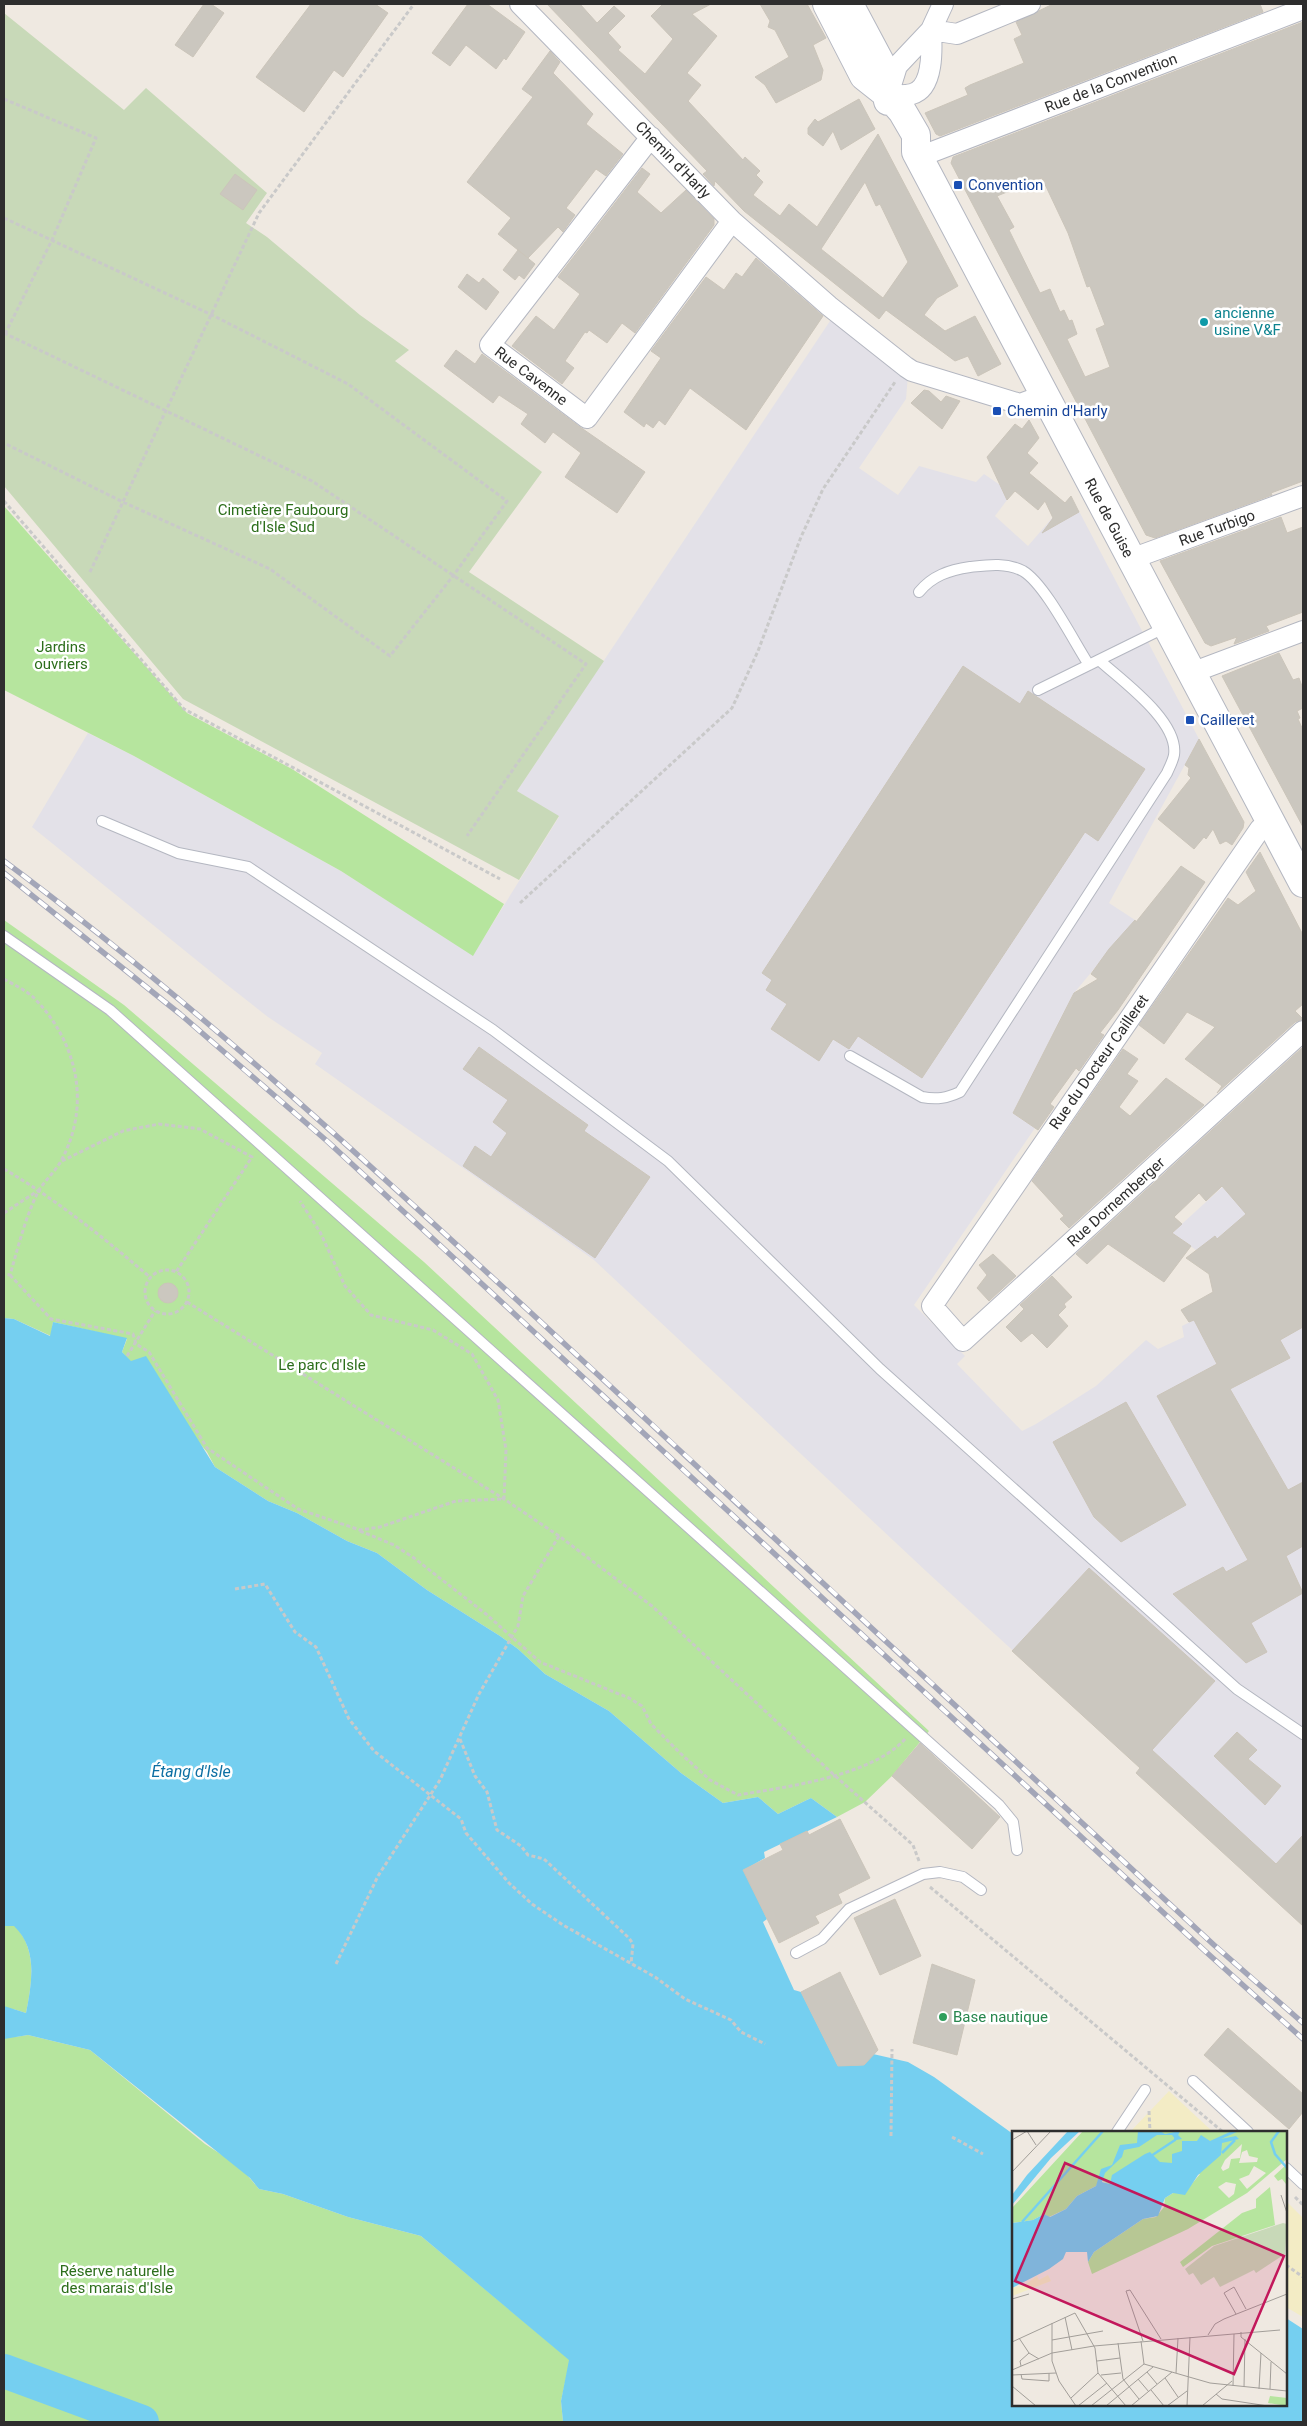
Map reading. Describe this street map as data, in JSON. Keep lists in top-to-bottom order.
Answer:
{
  "streets": {
    "main road": ["Rue de Guise"],
    "street": [
      "Rue de la Convention",
      "Chemin d'Harly",
      "Rue Cavenne",
      "Rue Turbigo",
      "Rue du Docteur Cailleret",
      "Rue Dornemberger"
    ]
  },
  "crossings": [
    ["Rue de la Convention", "Rue de Guise"],
    ["Chemin d'Harly", "Rue Cavenne"],
    ["Chemin d'Harly", "Rue de Guise"],
    ["Rue de Guise", "Rue Turbigo"],
    ["Rue de Guise", "Rue du Docteur Cailleret"],
    ["Rue du Docteur Cailleret", "Rue Dornemberger"]
  ],
  "water": ["Étang d'Isle"],
  "parks": [
    "Cimetière Faubourg d'Isle Sud",
    "Jardins ouvriers",
    "Le parc d'Isle",
    "Réserve naturelle des marais d'Isle"
  ],
  "places": {
    "transit": ["Convention", "Chemin d'Harly", "Cailleret"],
    "other": ["ancienne usine V&F", "Base nautique"]
  }
}
